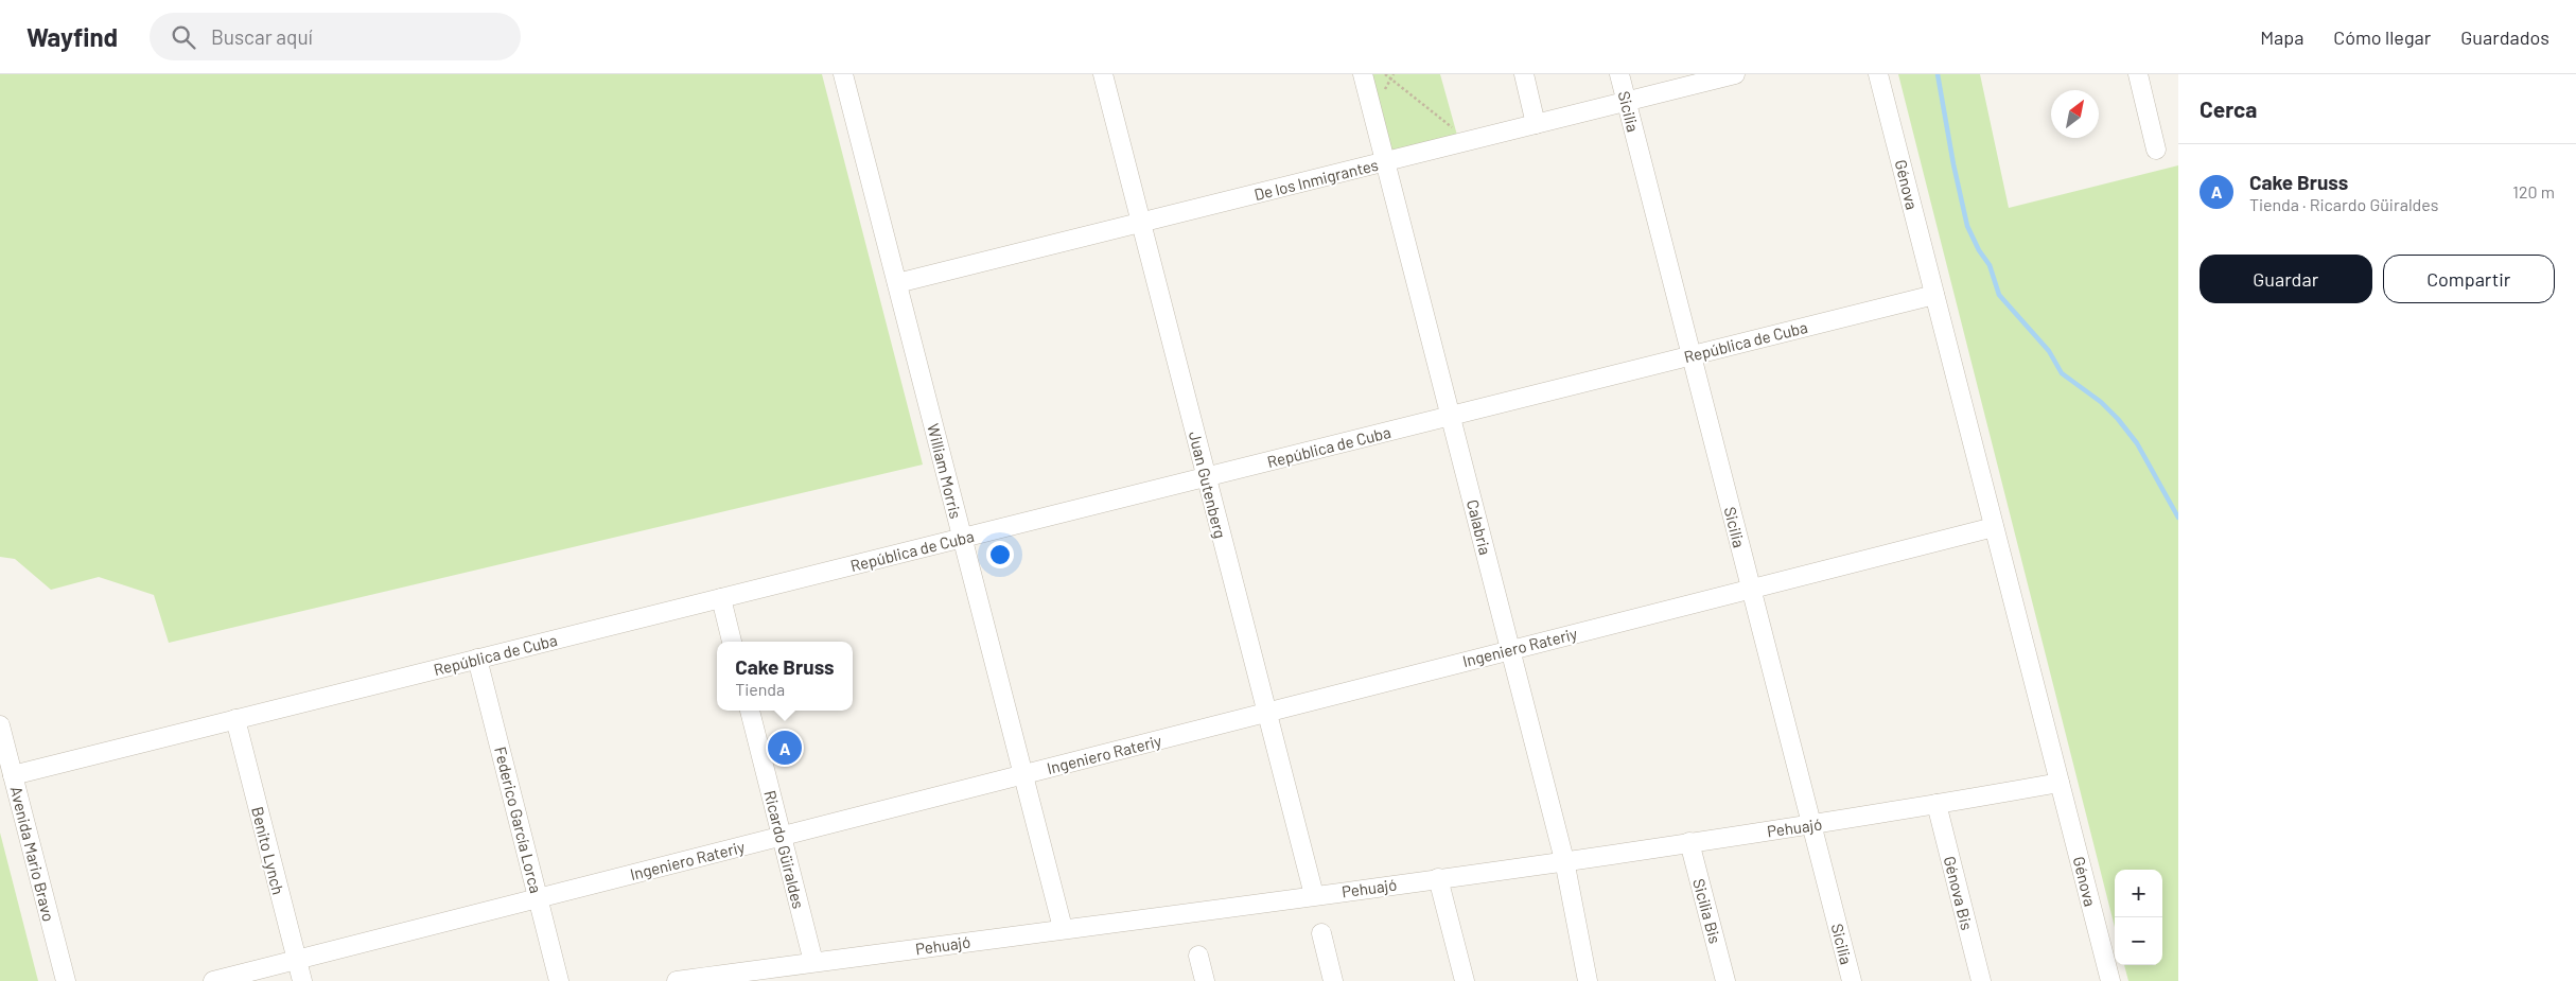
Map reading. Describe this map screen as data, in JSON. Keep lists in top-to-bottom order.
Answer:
{
  "streets": {
    "street": [
      "Sicilia",
      "De los Inmigrantes",
      "Génova",
      "República de Cuba",
      "William Morris",
      "Juan Gutenberg",
      "Calabria",
      "Ingeniero Rateriy",
      "Federico García Lorca",
      "Pehuajó",
      "Ricardo Güiraldes",
      "Benito Lynch",
      "Avenida Mario Bravo",
      "Génova Bis",
      "Sicilia Bis"
    ]
  },
  "crossings": [
    ["Sicilia", "De los Inmigrantes"],
    ["Sicilia", "República de Cuba"],
    ["Sicilia", "Ingeniero Rateriy"],
    ["Sicilia", "Pehuajó"],
    ["De los Inmigrantes", "William Morris"],
    ["De los Inmigrantes", "Juan Gutenberg"],
    ["De los Inmigrantes", "Calabria"],
    ["Génova", "República de Cuba"],
    ["Génova", "Ingeniero Rateriy"],
    ["Génova", "Pehuajó"],
    ["República de Cuba", "William Morris"],
    ["República de Cuba", "Juan Gutenberg"],
    ["República de Cuba", "Calabria"],
    ["República de Cuba", "Federico García Lorca"],
    ["República de Cuba", "Benito Lynch"],
    ["República de Cuba", "Avenida Mario Bravo"],
    ["William Morris", "Ingeniero Rateriy"],
    ["William Morris", "Pehuajó"],
    ["Juan Gutenberg", "Ingeniero Rateriy"],
    ["Juan Gutenberg", "Pehuajó"],
    ["Calabria", "Ingeniero Rateriy"],
    ["Calabria", "Pehuajó"],
    ["Ingeniero Rateriy", "Federico García Lorca"],
    ["Ingeniero Rateriy", "Ricardo Güiraldes"],
    ["Ingeniero Rateriy", "Benito Lynch"],
    ["Pehuajó", "Ricardo Güiraldes"],
    ["Pehuajó", "Génova Bis"],
    ["Pehuajó", "Sicilia Bis"]
  ],
  "north": "top right",
  "page": {
    "header": "Wayfind",
    "search": "Buscar aquí",
    "nav": ["Mapa", "Cómo llegar", "Guardados"],
    "heading": "Cerca",
    "list": [
      {
        "mark": "A",
        "name": "Cake Bruss",
        "note": "Tienda · Ricardo Güiraldes",
        "value": "120 m"
      }
    ],
    "buttons": ["Guardar", "Compartir"],
    "popup": ["Cake Bruss", "Tienda"],
    "pins": "A",
    "map_buttons": ["+", "−"]
  }
}
